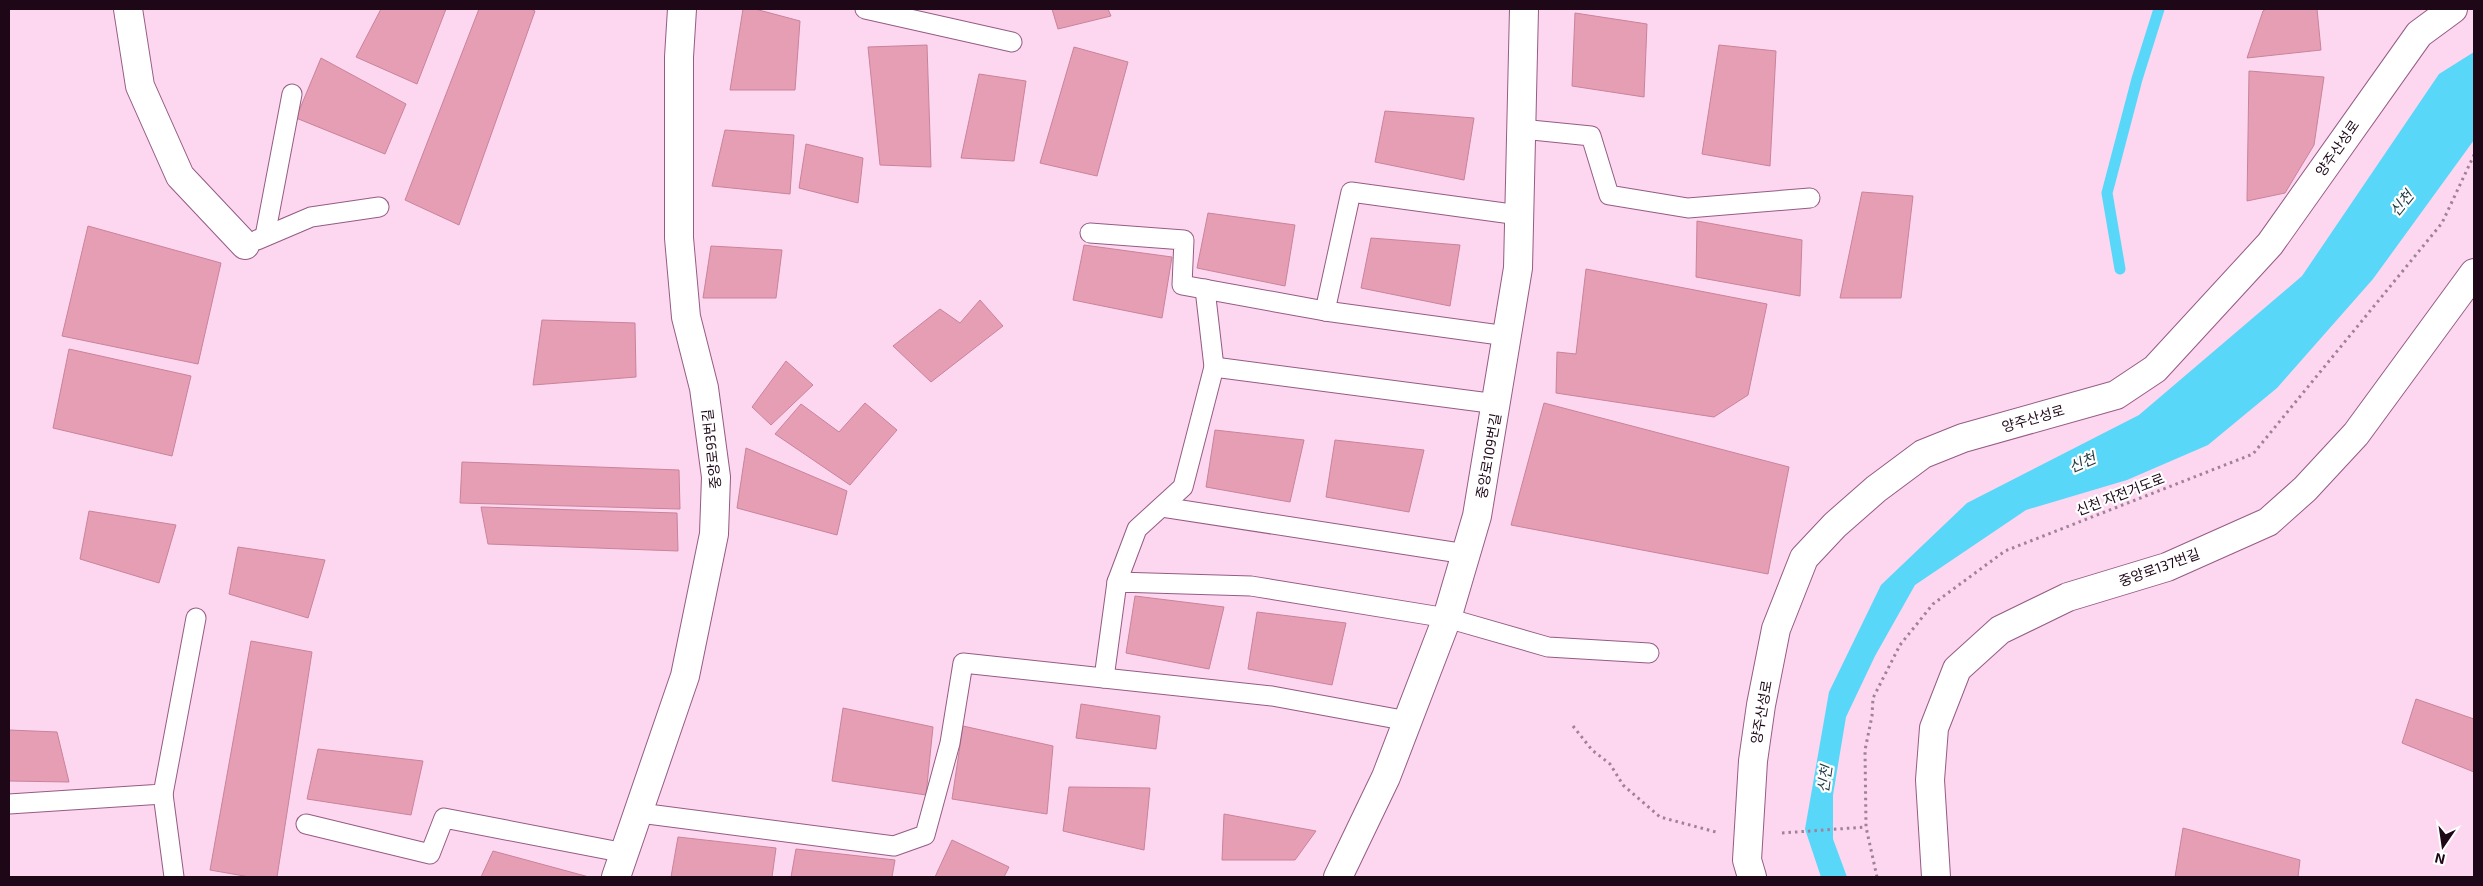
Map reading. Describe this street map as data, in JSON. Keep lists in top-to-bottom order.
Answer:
{
  "streets": {
    "street": [
      "양주산성로",
      "중앙로93번길",
      "중앙로109번길",
      "중앙로137번길"
    ],
    "path": ["신천 자전거도로"]
  },
  "water": ["신천"],
  "north": "bottom"
}
